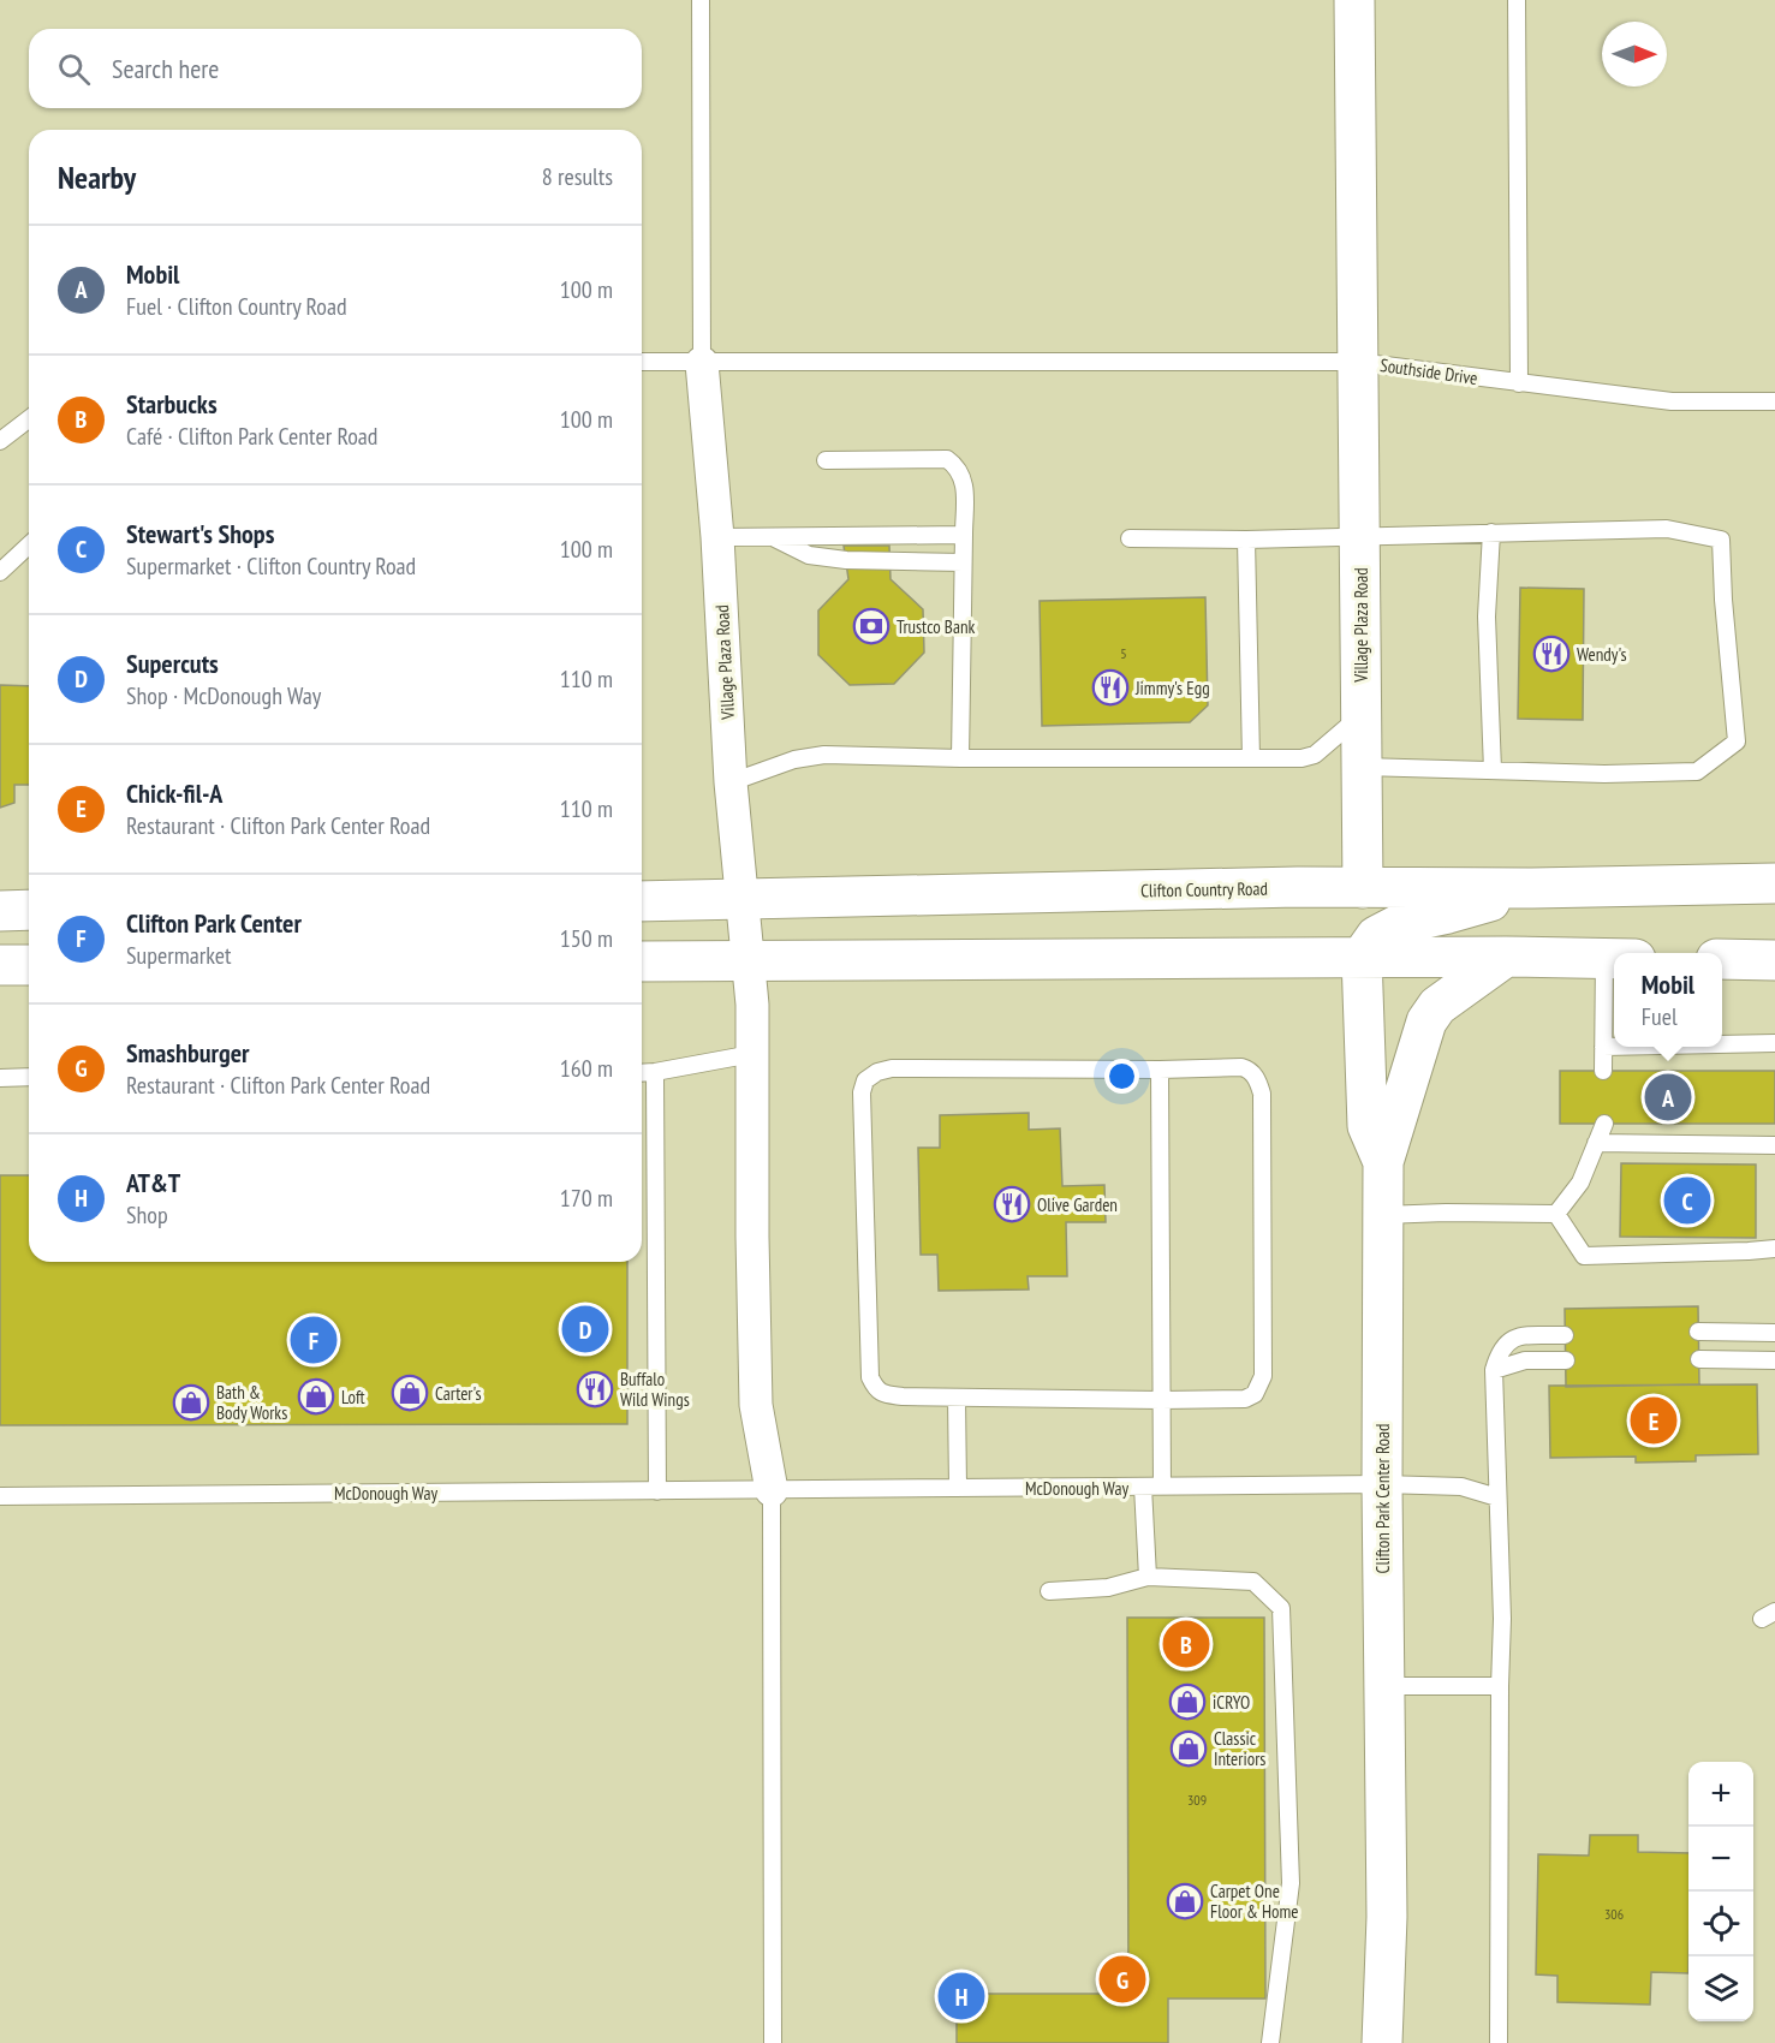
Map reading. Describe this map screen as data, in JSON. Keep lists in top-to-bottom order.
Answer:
{
  "streets": {
    "street": [
      "Southside Drive",
      "Village Plaza Road",
      "Clifton Country Road",
      "Clifton Park Center Road"
    ],
    "lane": ["McDonough Way"]
  },
  "crossings": [
    ["Southside Drive", "Village Plaza Road"],
    ["Village Plaza Road", "Clifton Country Road"],
    ["McDonough Way", "Clifton Park Center Road"]
  ],
  "places": {
    "bank": ["Trustco Bank"],
    "restaurant": [
      "Wendy's",
      "Jimmy's Egg",
      "Olive Garden",
      "Buffalo Wild Wings"
    ],
    "shop": [
      "Carter's",
      "Loft",
      "Bath & Body Works",
      "iCRYO",
      "Classic Interiors",
      "Carpet One Floor & Home"
    ]
  },
  "house_numbers": ["5", "309", "306"],
  "north": "right",
  "page": {
    "search": "Search here",
    "heading": ["Nearby", "8 results"],
    "list": [
      {
        "mark": "A",
        "name": "Mobil",
        "note": "Fuel · Clifton Country Road",
        "value": "100 m"
      },
      {
        "mark": "B",
        "name": "Starbucks",
        "note": "Café · Clifton Park Center Road",
        "value": "100 m"
      },
      {
        "mark": "C",
        "name": "Stewart's Shops",
        "note": "Supermarket · Clifton Country Road",
        "value": "100 m"
      },
      {
        "mark": "D",
        "name": "Supercuts",
        "note": "Shop · McDonough Way",
        "value": "110 m"
      },
      {
        "mark": "E",
        "name": "Chick-fil-A",
        "note": "Restaurant · Clifton Park Center Road",
        "value": "110 m"
      },
      {
        "mark": "F",
        "name": "Clifton Park Center",
        "note": "Supermarket",
        "value": "150 m"
      },
      {
        "mark": "G",
        "name": "Smashburger",
        "note": "Restaurant · Clifton Park Center Road",
        "value": "160 m"
      },
      {
        "mark": "H",
        "name": "AT&T",
        "note": "Shop",
        "value": "170 m"
      }
    ],
    "popup": ["Mobil", "Fuel"],
    "pins": [
      "A",
      "C",
      "D",
      "F",
      "E",
      "B",
      "G",
      "H"
    ],
    "map_buttons": ["+", "−"]
  }
}
